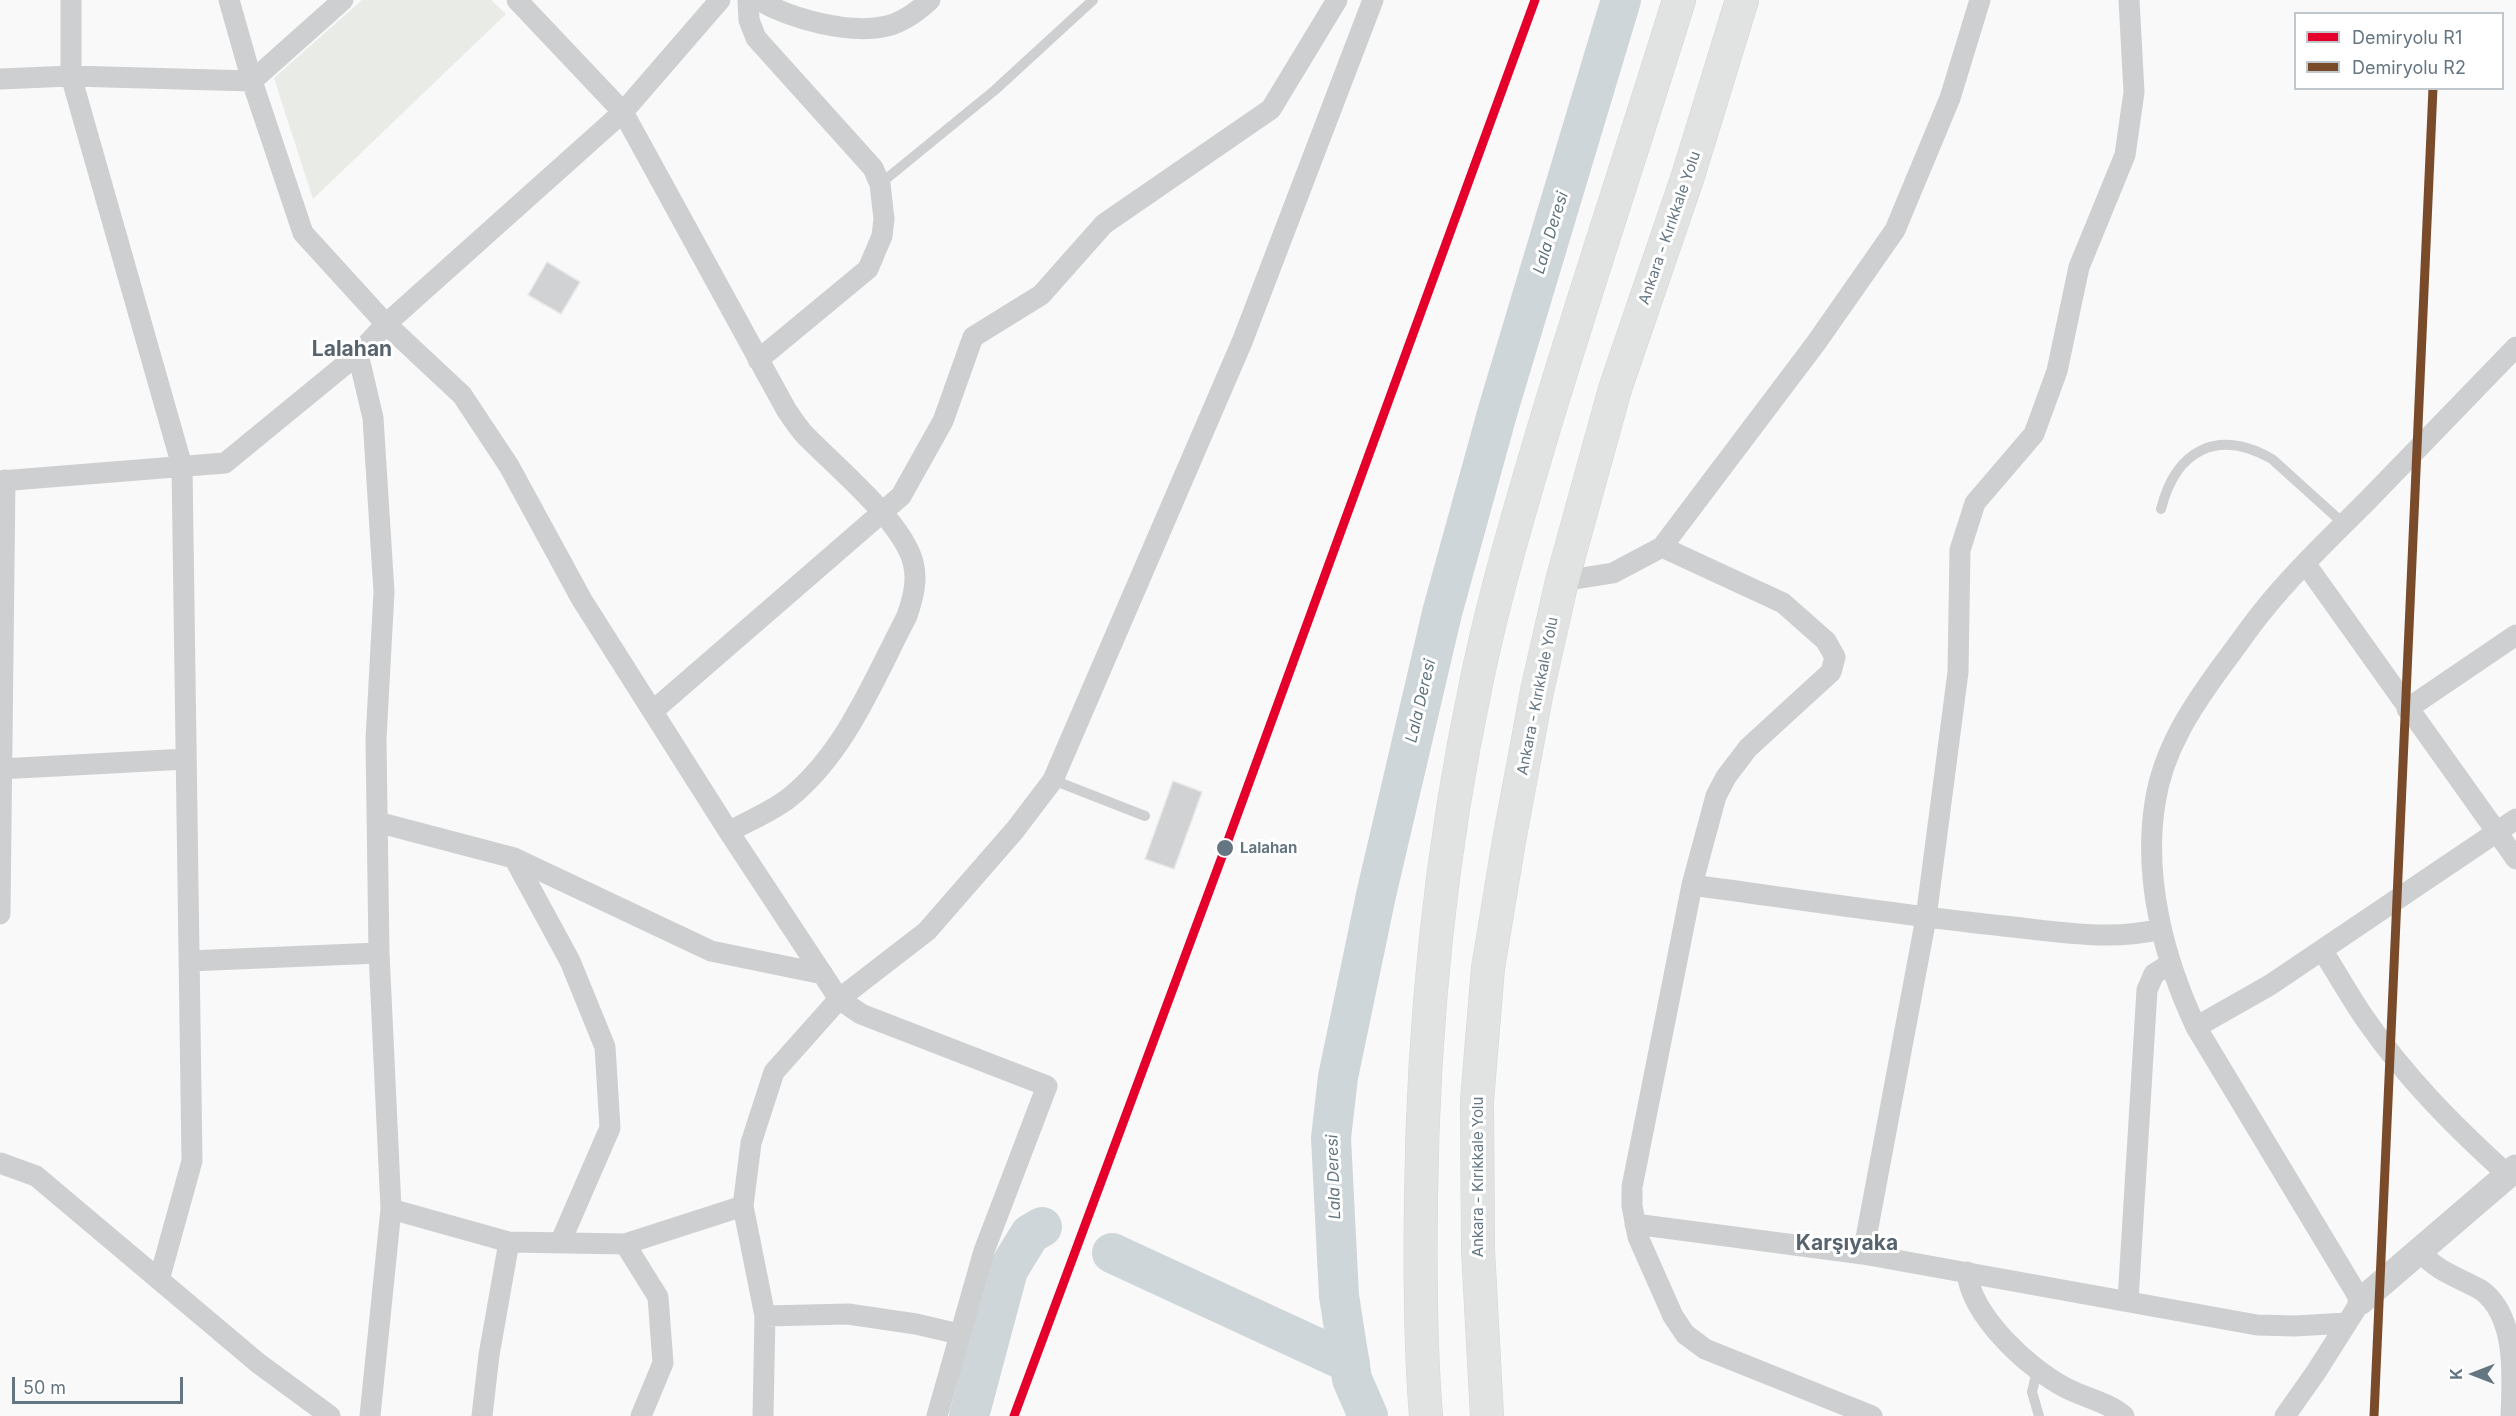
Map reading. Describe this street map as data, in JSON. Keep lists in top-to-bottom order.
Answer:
{
  "streets": {
    "highway": ["Ankara - Kırıkkale Yolu"]
  },
  "districts": ["Lalahan", "Karşıyaka"],
  "water": ["Lala Deresi"],
  "places": ["Lalahan"],
  "lines": ["rail line R1", "rail line R2"],
  "legend": ["Demiryolu R1", "Demiryolu R2"],
  "scale_bar": "50 m",
  "north": "left"
}
